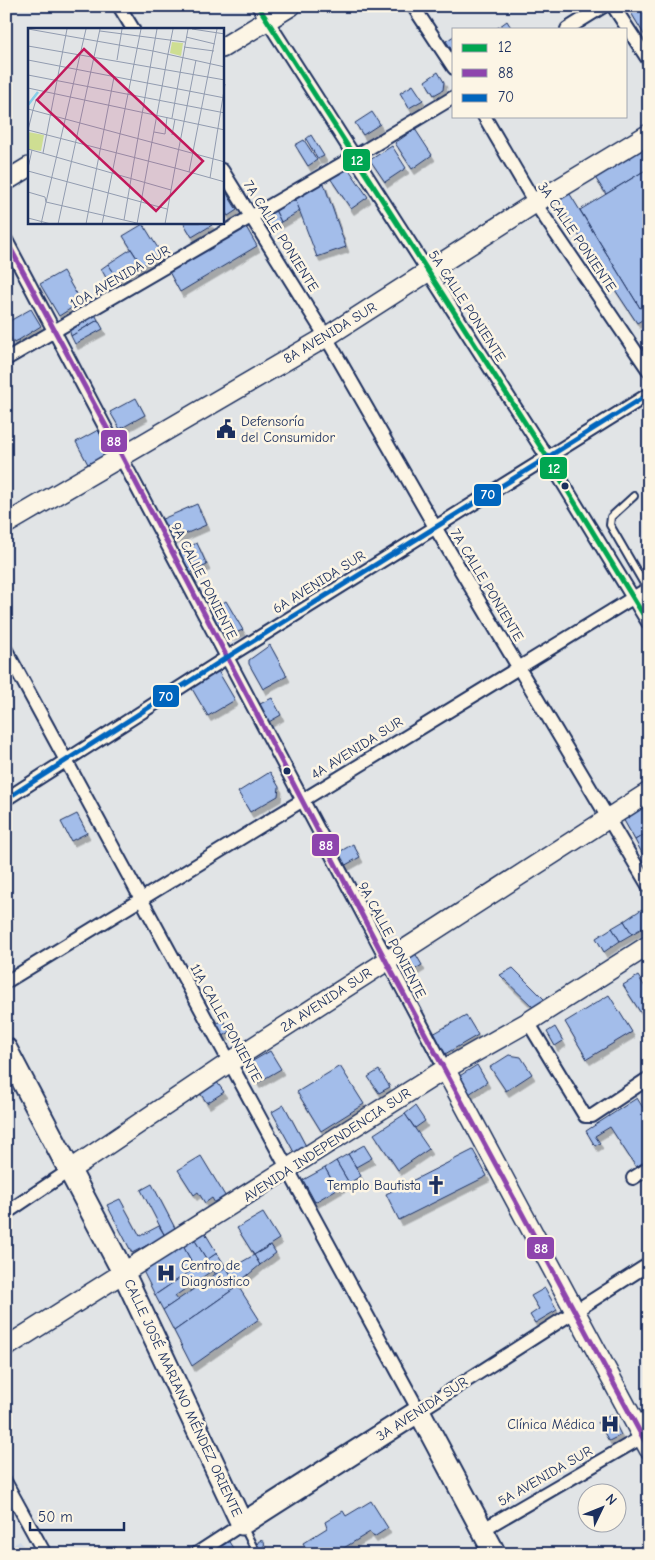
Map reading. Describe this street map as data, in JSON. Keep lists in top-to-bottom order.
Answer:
{
  "streets": {
    "main road": [
      "8A AVENIDA SUR",
      "2A AVENIDA SUR",
      "AVENIDA INDEPENDENCIA SUR",
      "CALLE JOSÉ MARIANO MÉNDEZ ORIENTE",
      "3A AVENIDA SUR"
    ],
    "street": [
      "7A CALLE PONIENTE",
      "3A CALLE PONIENTE",
      "10A AVENIDA SUR",
      "5A CALLE PONIENTE",
      "9A CALLE PONIENTE",
      "6A AVENIDA SUR",
      "4A AVENIDA SUR",
      "11A CALLE PONIENTE",
      "5A AVENIDA SUR"
    ]
  },
  "crossings": [
    ["7A CALLE PONIENTE", "10A AVENIDA SUR"],
    ["7A CALLE PONIENTE", "8A AVENIDA SUR"],
    ["7A CALLE PONIENTE", "6A AVENIDA SUR"],
    ["7A CALLE PONIENTE", "4A AVENIDA SUR"],
    ["7A CALLE PONIENTE", "2A AVENIDA SUR"],
    ["3A CALLE PONIENTE", "8A AVENIDA SUR"],
    ["10A AVENIDA SUR", "5A CALLE PONIENTE"],
    ["10A AVENIDA SUR", "9A CALLE PONIENTE"],
    ["5A CALLE PONIENTE", "8A AVENIDA SUR"],
    ["5A CALLE PONIENTE", "6A AVENIDA SUR"],
    ["5A CALLE PONIENTE", "4A AVENIDA SUR"],
    ["8A AVENIDA SUR", "9A CALLE PONIENTE"],
    ["9A CALLE PONIENTE", "6A AVENIDA SUR"],
    ["9A CALLE PONIENTE", "4A AVENIDA SUR"],
    ["9A CALLE PONIENTE", "2A AVENIDA SUR"],
    ["9A CALLE PONIENTE", "AVENIDA INDEPENDENCIA SUR"],
    ["6A AVENIDA SUR", "11A CALLE PONIENTE"],
    ["4A AVENIDA SUR", "11A CALLE PONIENTE"],
    ["2A AVENIDA SUR", "11A CALLE PONIENTE"],
    ["2A AVENIDA SUR", "CALLE JOSÉ MARIANO MÉNDEZ ORIENTE"],
    ["11A CALLE PONIENTE", "AVENIDA INDEPENDENCIA SUR"],
    ["11A CALLE PONIENTE", "3A AVENIDA SUR"],
    ["AVENIDA INDEPENDENCIA SUR", "CALLE JOSÉ MARIANO MÉNDEZ ORIENTE"],
    ["CALLE JOSÉ MARIANO MÉNDEZ ORIENTE", "3A AVENIDA SUR"]
  ],
  "places": {
    "public building": ["Defensoría del Consumidor"],
    "church": ["Templo Bautista"],
    "hospital": ["Centro de Diagnóstico", "Clínica Médica"]
  },
  "lines": ["transit line 12", "transit line 88", "transit line 70"],
  "legend": ["12", "88", "70"],
  "scale_bar": "50 m",
  "north": "top right"
}
